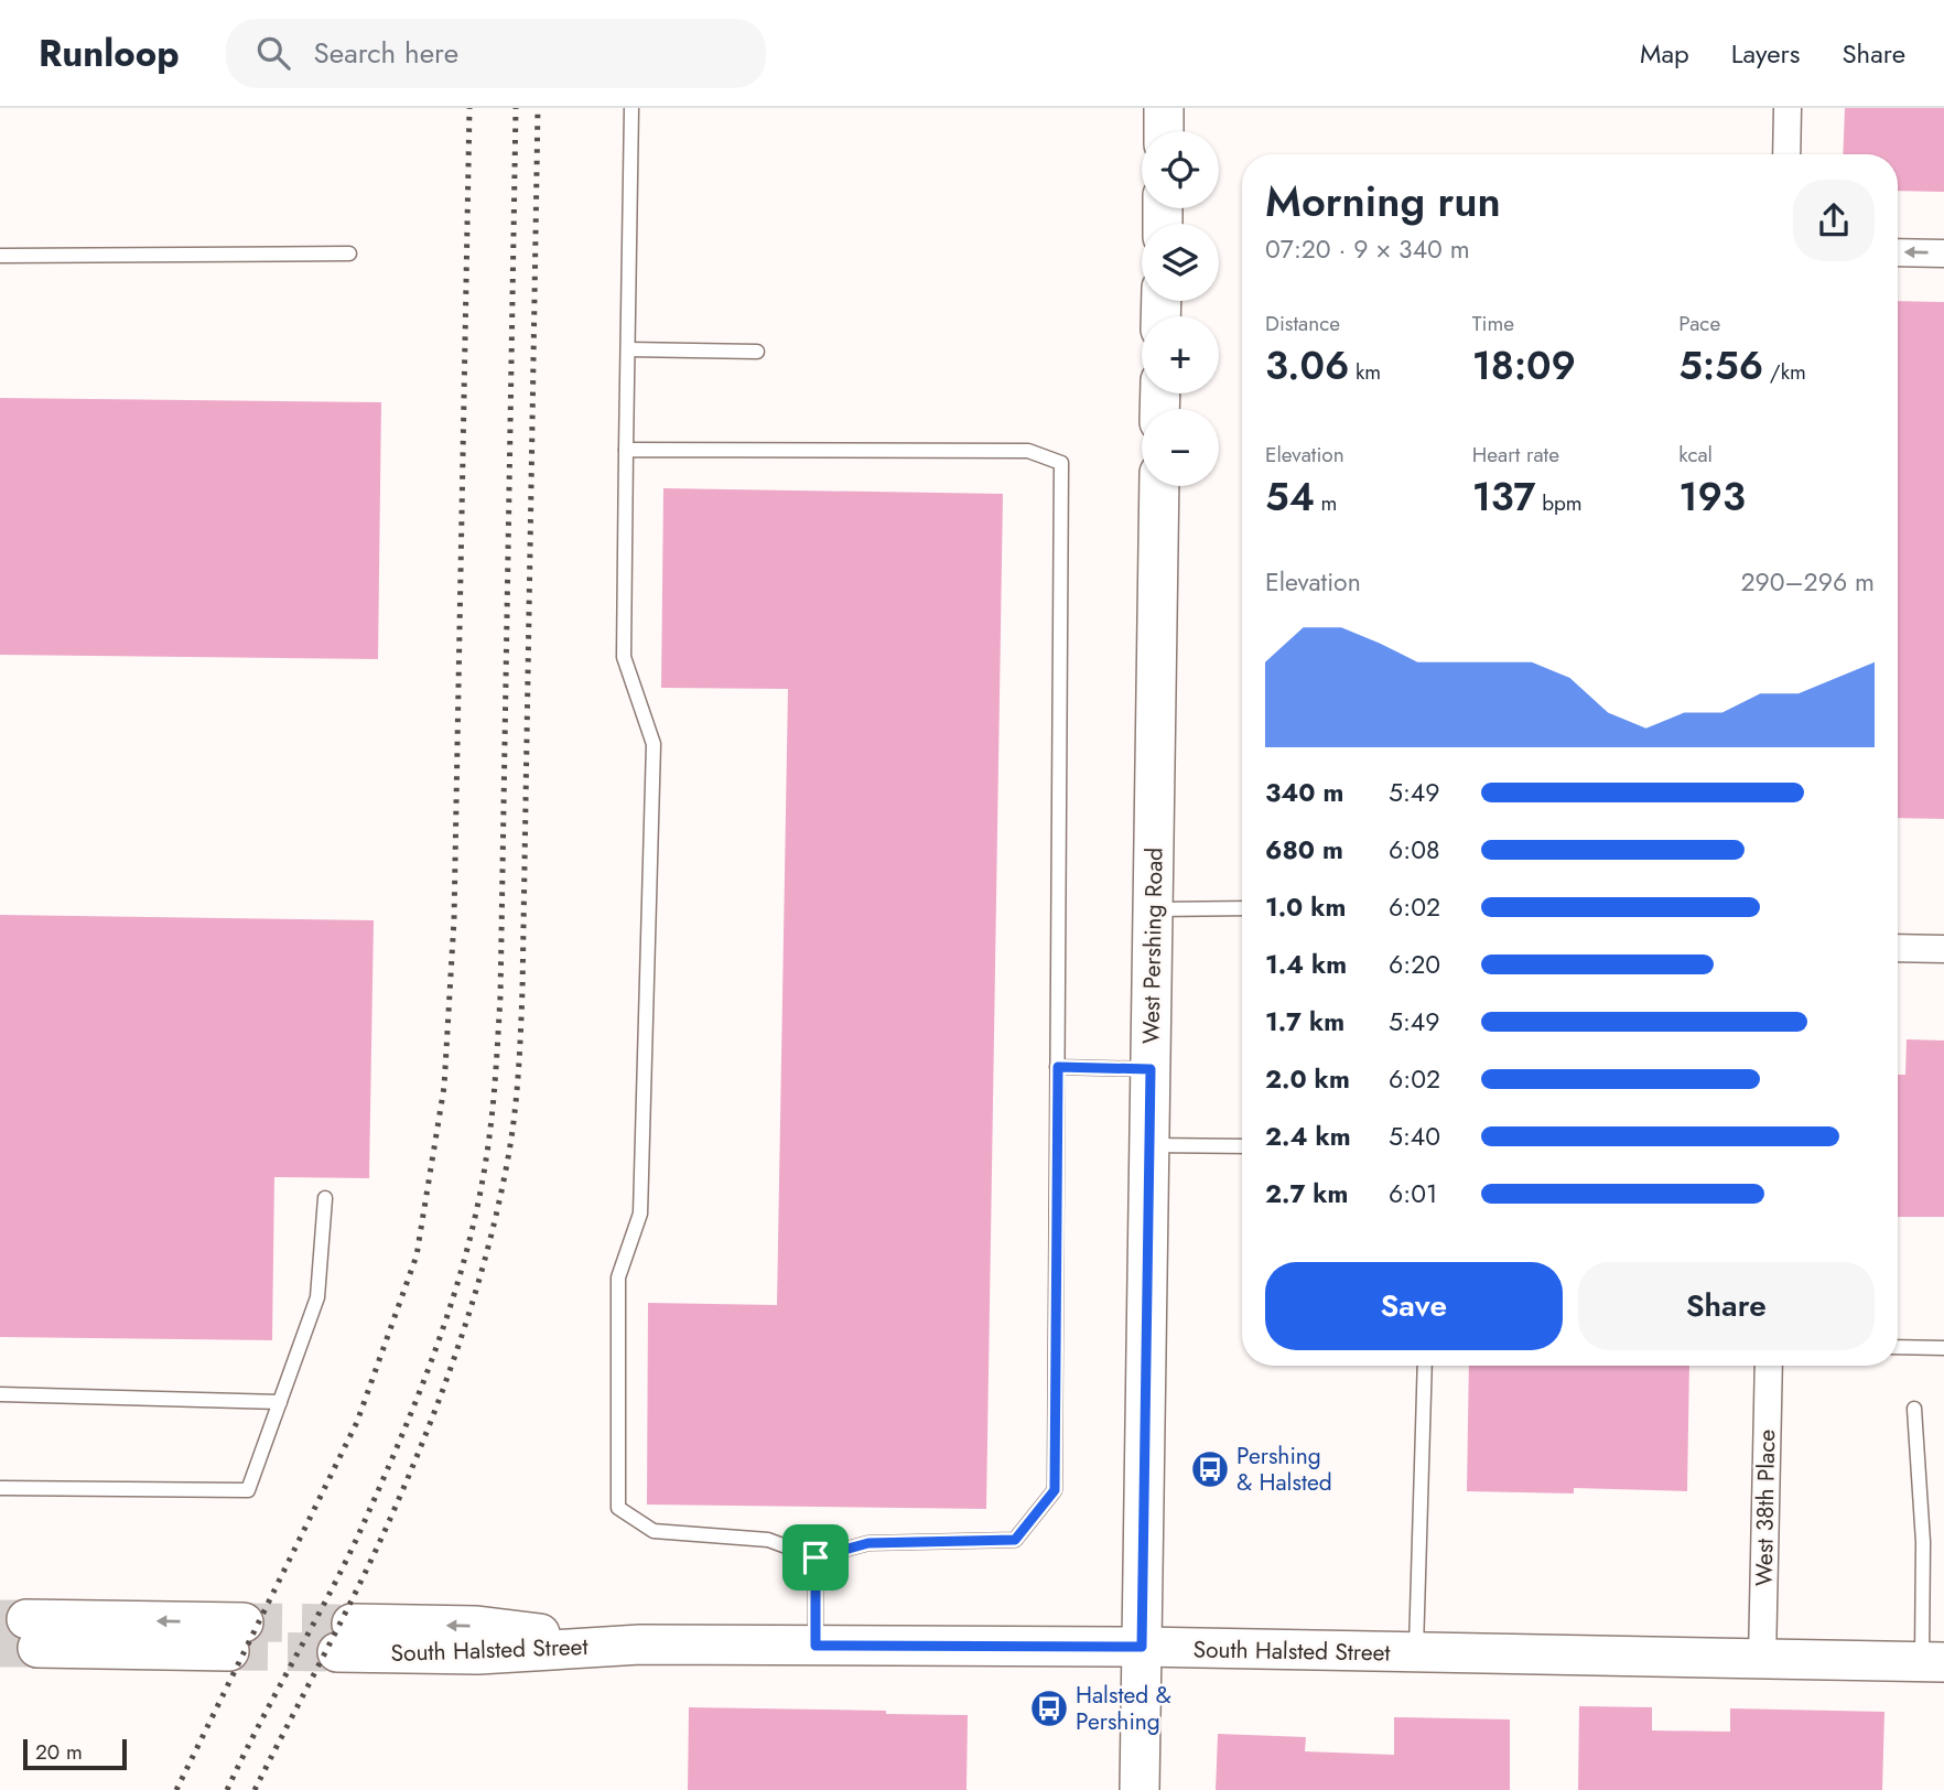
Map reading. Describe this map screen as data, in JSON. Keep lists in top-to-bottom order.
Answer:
{
  "streets": {
    "main road": ["West Pershing Road", "South Halsted Street"],
    "street": ["West 38th Place"]
  },
  "crossings": [
    ["West Pershing Road", "South Halsted Street"],
    ["West 38th Place", "South Halsted Street"]
  ],
  "places": {
    "bus stop": ["Pershing & Halsted", "Halsted & Pershing"]
  },
  "scale_bar": "20 m",
  "page": {
    "header": "Runloop",
    "search": "Search here",
    "nav": ["Map", "Layers", "Share"],
    "map_buttons": ["+", "−"],
    "heading": ["Morning run", "07:20 · 9 × 340 m"],
    "stats": [
      ["Distance", "3.06 km"],
      ["Time", "18:09"],
      ["Pace", "5:56 /km"],
      ["Elevation", "54 m"],
      ["Heart rate", "137 bpm"],
      ["kcal", "193"]
    ],
    "chart": ["Elevation", "290–296 m"],
    "list": [
      {
        "name": "340 m",
        "note": "5:49"
      },
      {
        "name": "680 m",
        "note": "6:08"
      },
      {
        "name": "1.0 km",
        "note": "6:02"
      },
      {
        "name": "1.4 km",
        "note": "6:20"
      },
      {
        "name": "1.7 km",
        "note": "5:49"
      },
      {
        "name": "2.0 km",
        "note": "6:02"
      },
      {
        "name": "2.4 km",
        "note": "5:40"
      },
      {
        "name": "2.7 km",
        "note": "6:01"
      }
    ],
    "buttons": ["Save", "Share"],
    "scale": "20 m"
  }
}
